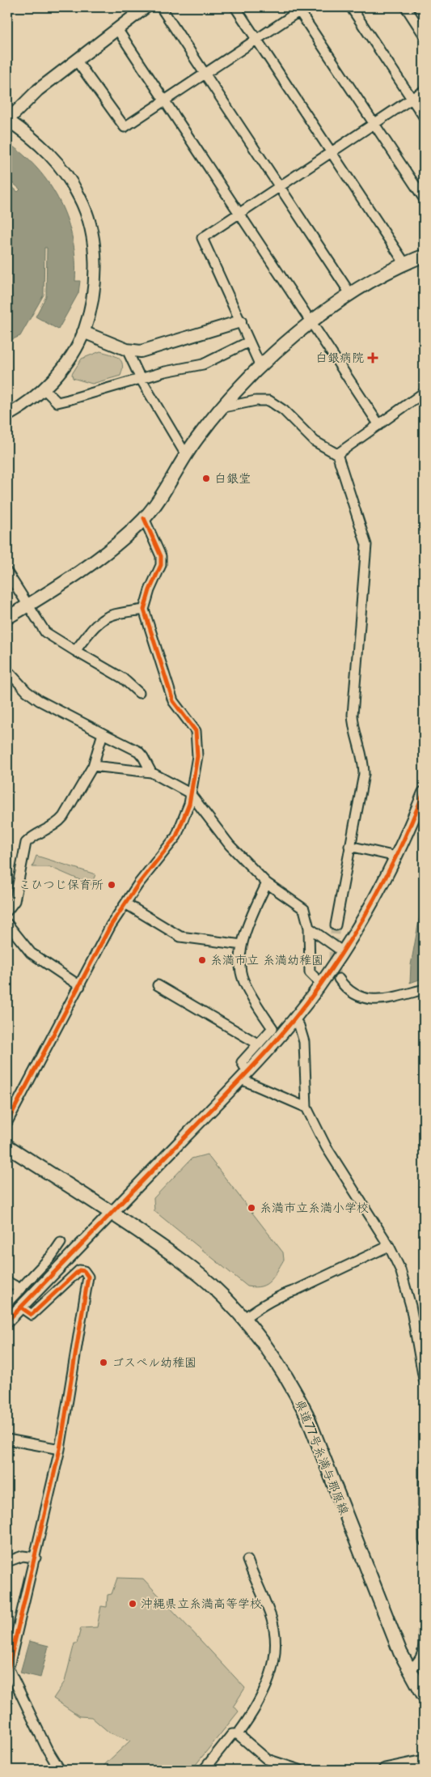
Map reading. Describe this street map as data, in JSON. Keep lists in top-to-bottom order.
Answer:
{
  "streets": {
    "main road": ["県道77号糸満与那原線"]
  },
  "places": {
    "health": ["白銀病院"],
    "other": [
      "白銀堂",
      "こひつじ保育所",
      "糸満市立 糸満幼稚園",
      "糸満市立糸満小学校",
      "ゴスペル幼稚園",
      "沖縄県立糸満高等学校"
    ]
  }
}
